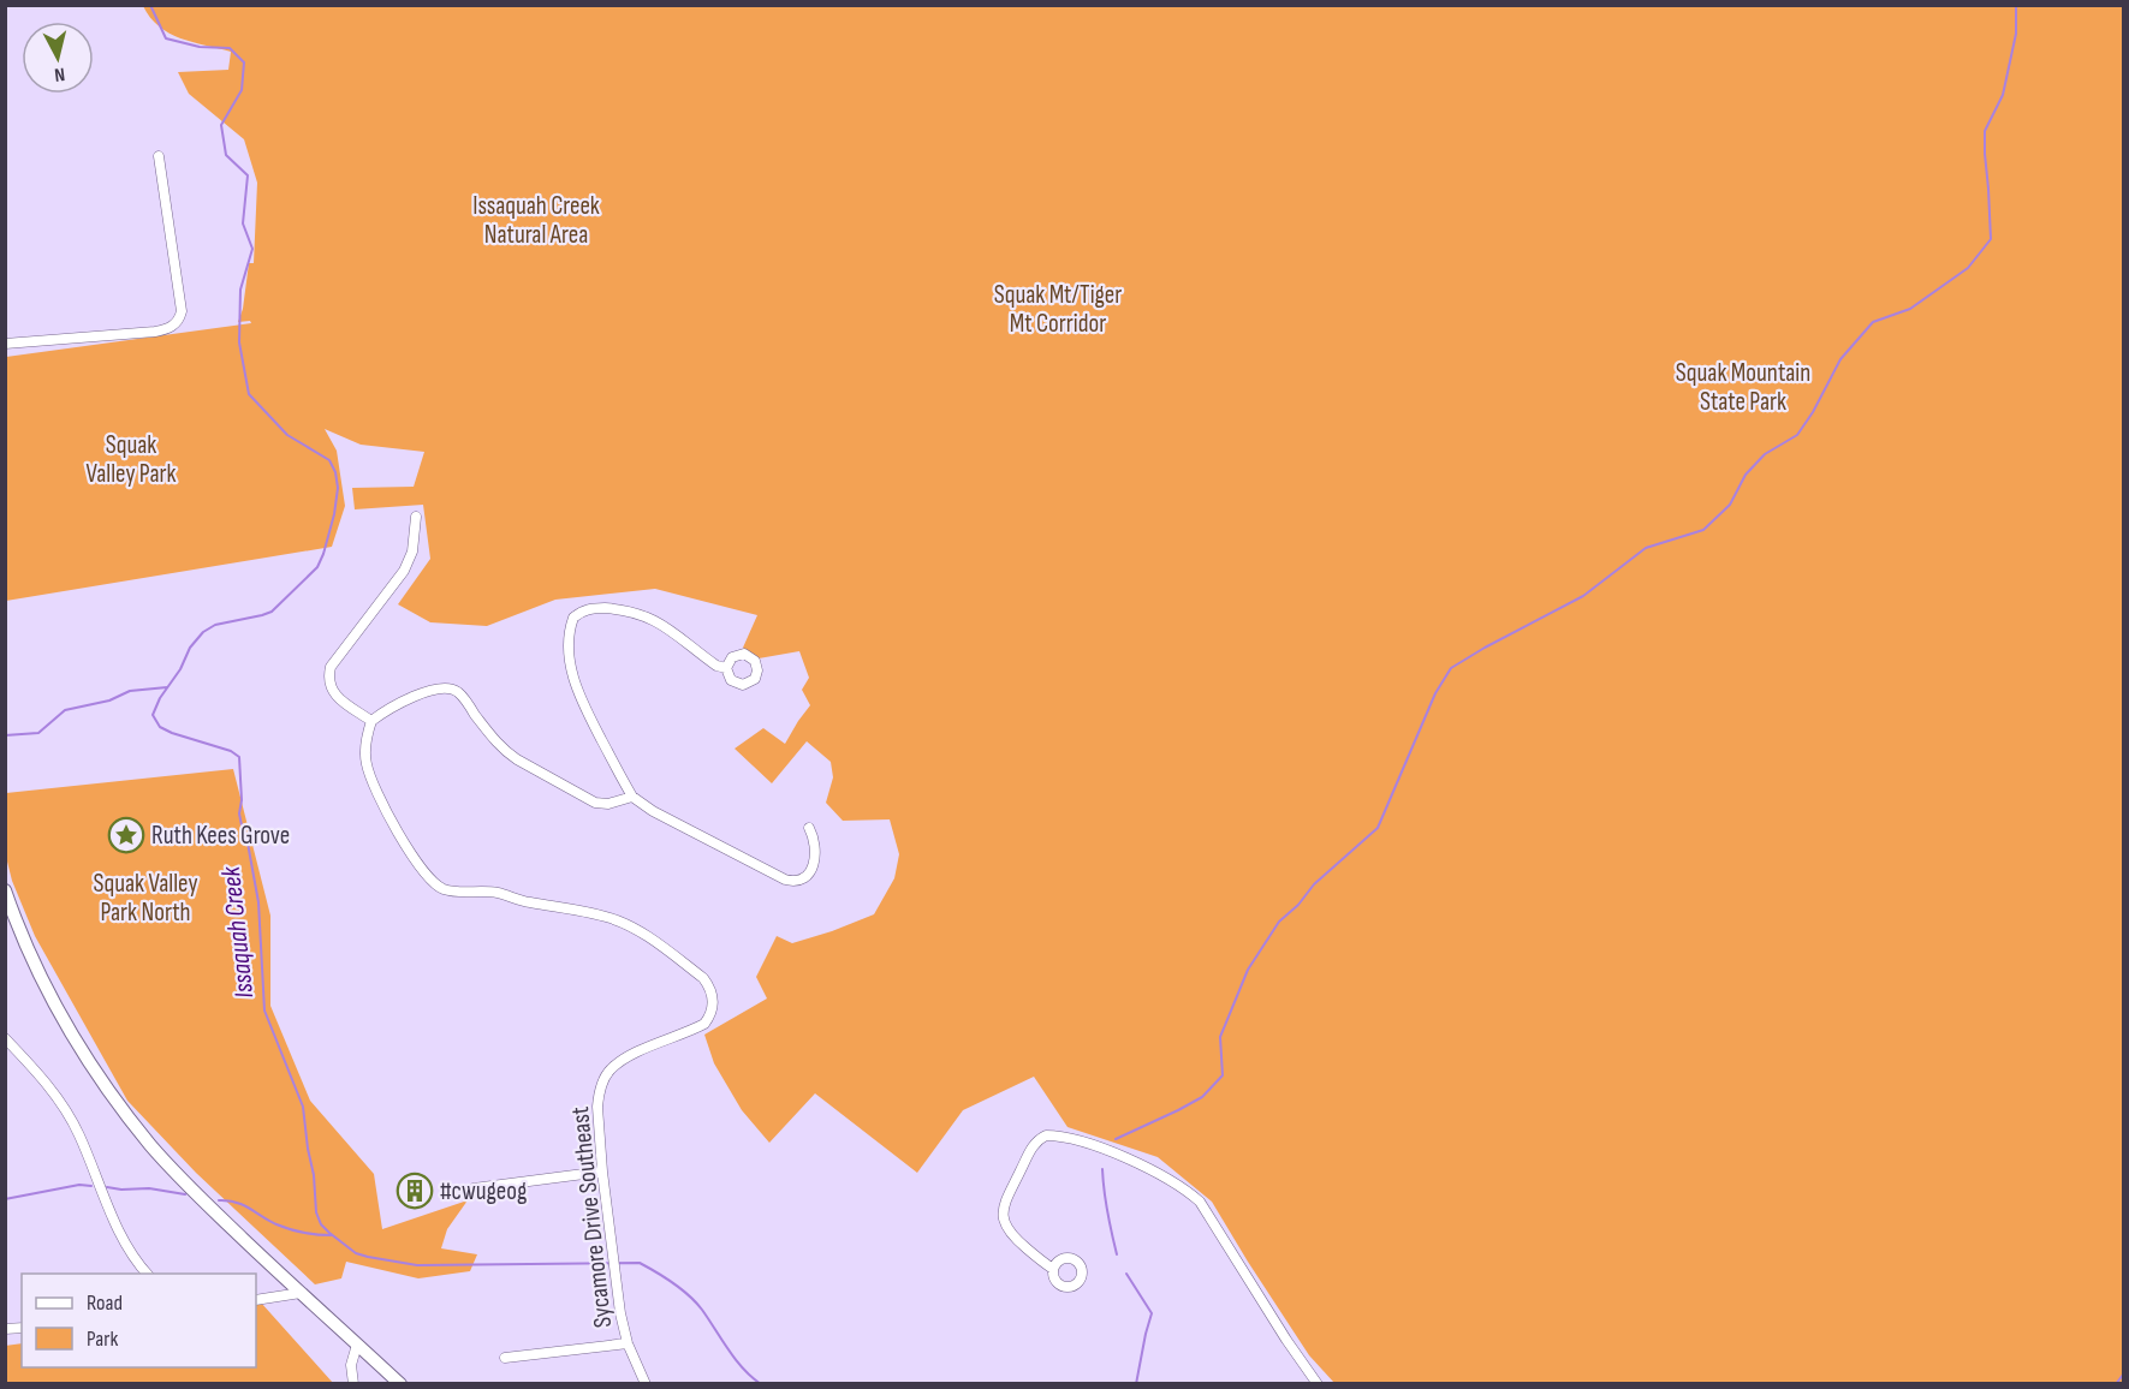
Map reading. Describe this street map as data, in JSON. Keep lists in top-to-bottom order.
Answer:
{
  "streets": {
    "street": ["Sycamore Drive Southeast"]
  },
  "water": ["Issaquah Creek"],
  "parks": [
    "Issaquah Creek Natural Area",
    "Squak Mt/Tiger Mt Corridor",
    "Squak Mountain State Park",
    "Squak Valley Park",
    "Squak Valley Park North"
  ],
  "places": {
    "place": ["Ruth Kees Grove"],
    "building": ["#cwugeog"]
  },
  "legend": ["Road", "Park"],
  "north": "bottom"
}
